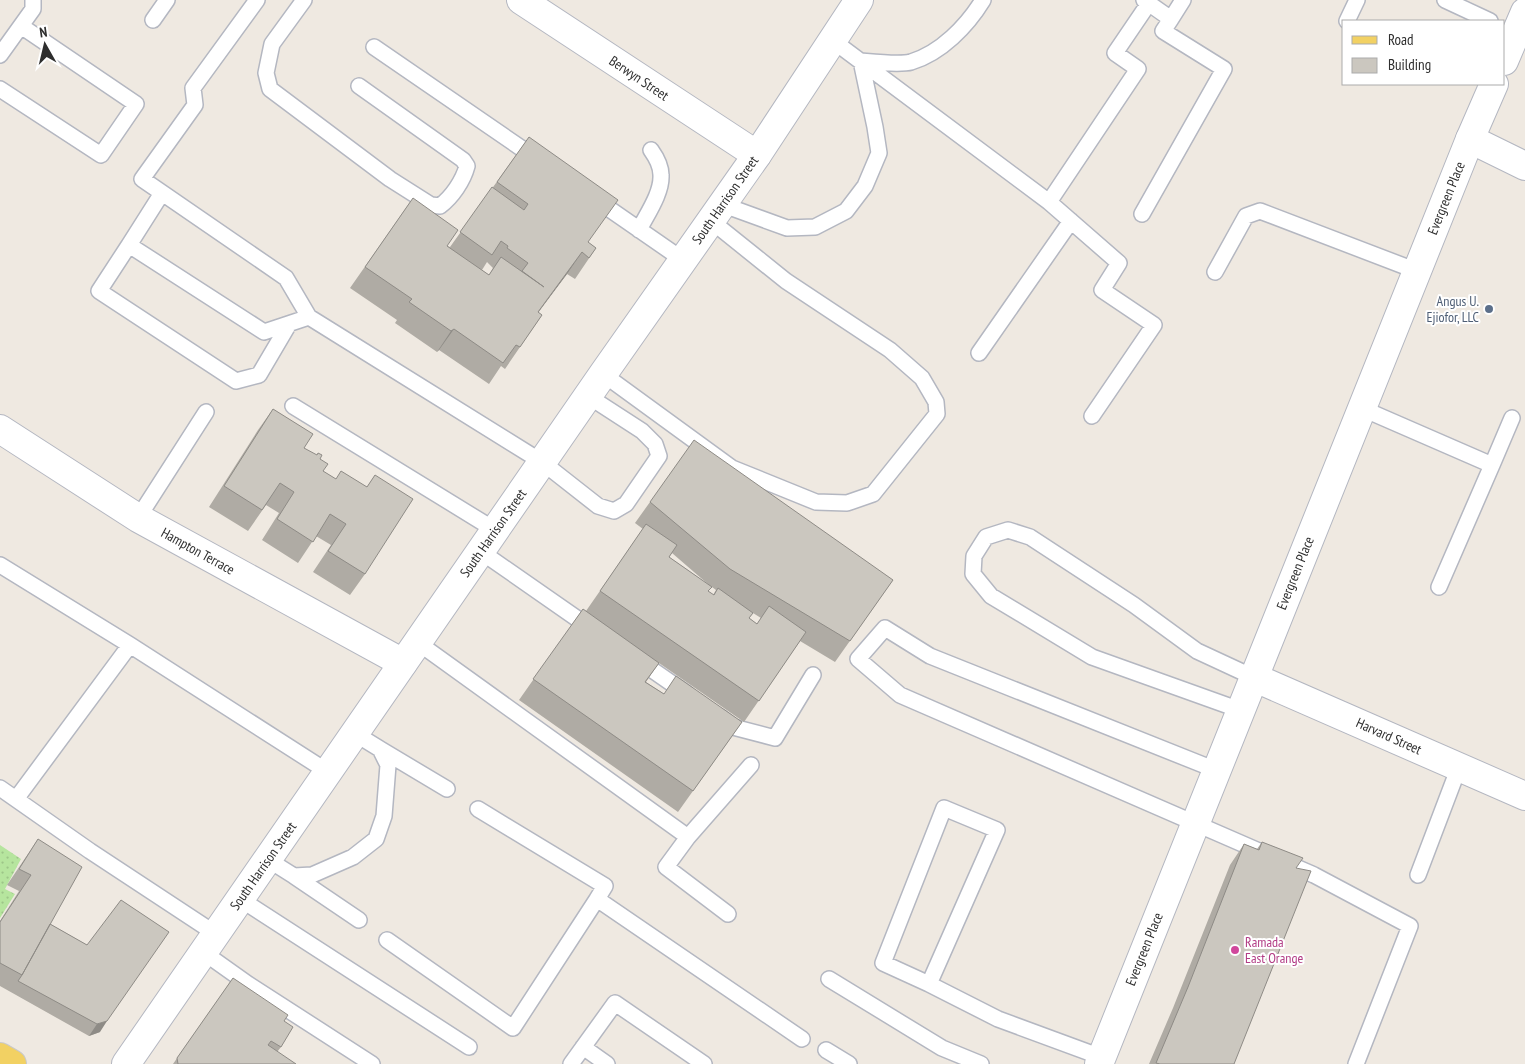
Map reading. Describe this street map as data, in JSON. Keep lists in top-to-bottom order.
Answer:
{
  "streets": {
    "street": [
      "Berwyn Street",
      "Evergreen Place",
      "South Harrison Street",
      "Hampton Terrace",
      "Harvard Street"
    ]
  },
  "crossings": [
    ["Berwyn Street", "South Harrison Street"],
    ["Evergreen Place", "Harvard Street"],
    ["South Harrison Street", "Hampton Terrace"]
  ],
  "places": ["Angus U. Ejiofor, LLC", "Ramada East Orange"],
  "legend": ["Road", "Building"],
  "north": "top"
}
